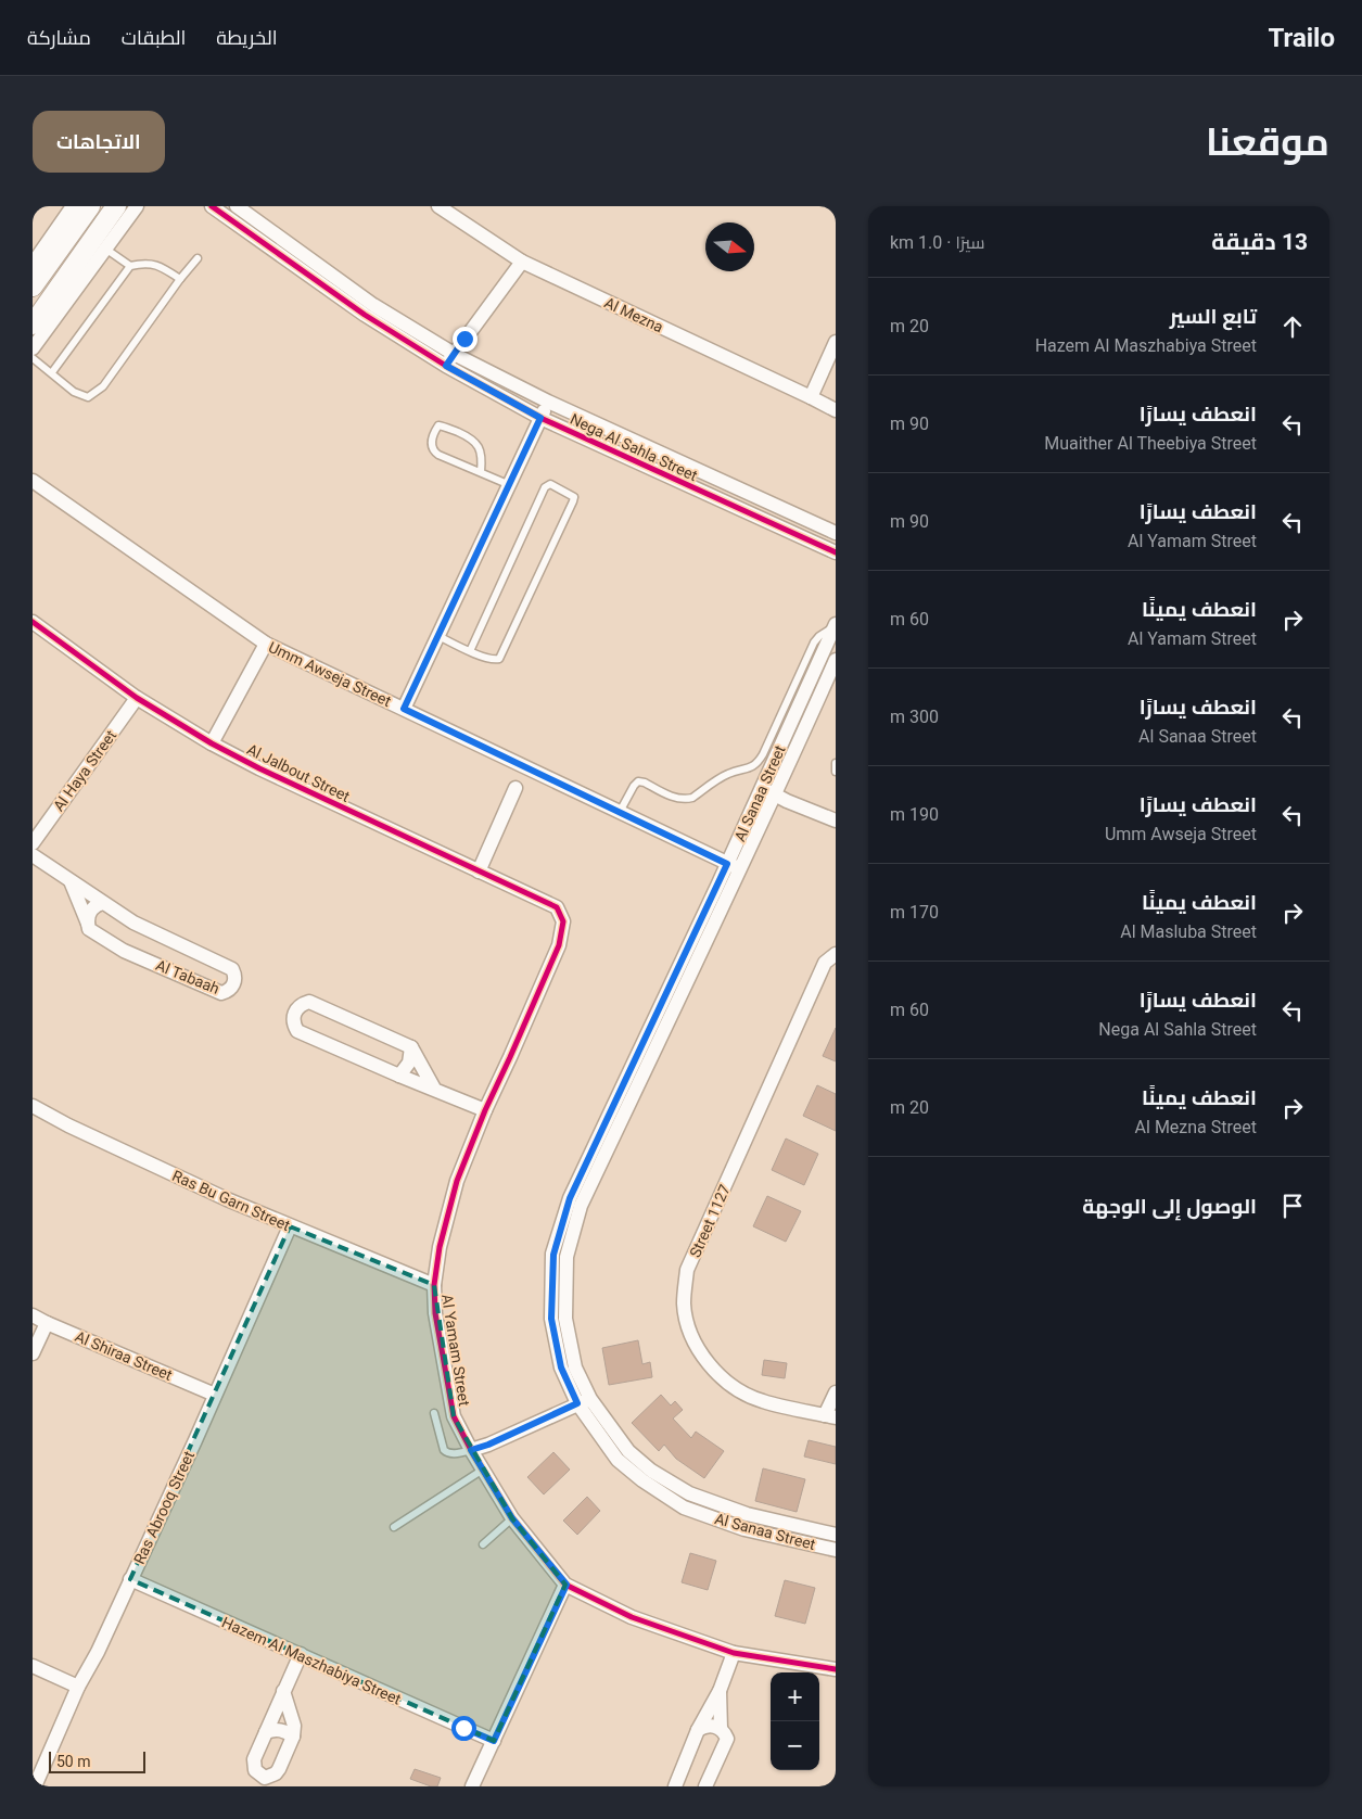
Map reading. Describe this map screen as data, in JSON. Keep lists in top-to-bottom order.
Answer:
{
  "streets": {
    "street": [
      "Al Mezna",
      "Nega Al Sahla Street",
      "Umm Awseja Street",
      "Al Haya Street",
      "Al Jalbout Street",
      "Al Sanaa Street",
      "Al Tabaah",
      "Ras Bu Garn Street",
      "Street 1127",
      "Al Yamam Street",
      "Al Shiraa Street",
      "Ras Abrooq Street",
      "Hazem Al Maszhabiya Street"
    ]
  },
  "crossings": [
    ["Umm Awseja Street", "Al Sanaa Street"],
    ["Al Haya Street", "Al Jalbout Street"],
    ["Al Jalbout Street", "Al Yamam Street"],
    ["Ras Bu Garn Street", "Al Yamam Street"],
    ["Ras Bu Garn Street", "Ras Abrooq Street"],
    ["Al Shiraa Street", "Ras Abrooq Street"],
    ["Ras Abrooq Street", "Hazem Al Maszhabiya Street"]
  ],
  "scale_bar": "50 m",
  "north": "right",
  "page": {
    "header": "Trailo",
    "nav": ["الخريطة", "الطبقات", "مشاركة"],
    "title": "موقعنا",
    "buttons": "الاتجاهات",
    "heading": ["13 دقيقة", "سيرًا · 1.0 km"],
    "list": [
      ["تابع السير", "Hazem Al Maszhabiya Street", "20 m"],
      ["انعطف يسارًا", "Muaither Al Theebiya Street", "90 m"],
      ["انعطف يسارًا", "Al Yamam Street", "90 m"],
      ["انعطف يمينًا", "Al Yamam Street", "60 m"],
      ["انعطف يسارًا", "Al Sanaa Street", "300 m"],
      ["انعطف يسارًا", "Umm Awseja Street", "190 m"],
      ["انعطف يمينًا", "Al Masluba Street", "170 m"],
      ["انعطف يسارًا", "Nega Al Sahla Street", "60 m"],
      ["انعطف يمينًا", "Al Mezna Street", "20 m"],
      "الوصول إلى الوجهة"
    ],
    "map_buttons": ["+", "−"],
    "scale": "50 m"
  }
}
